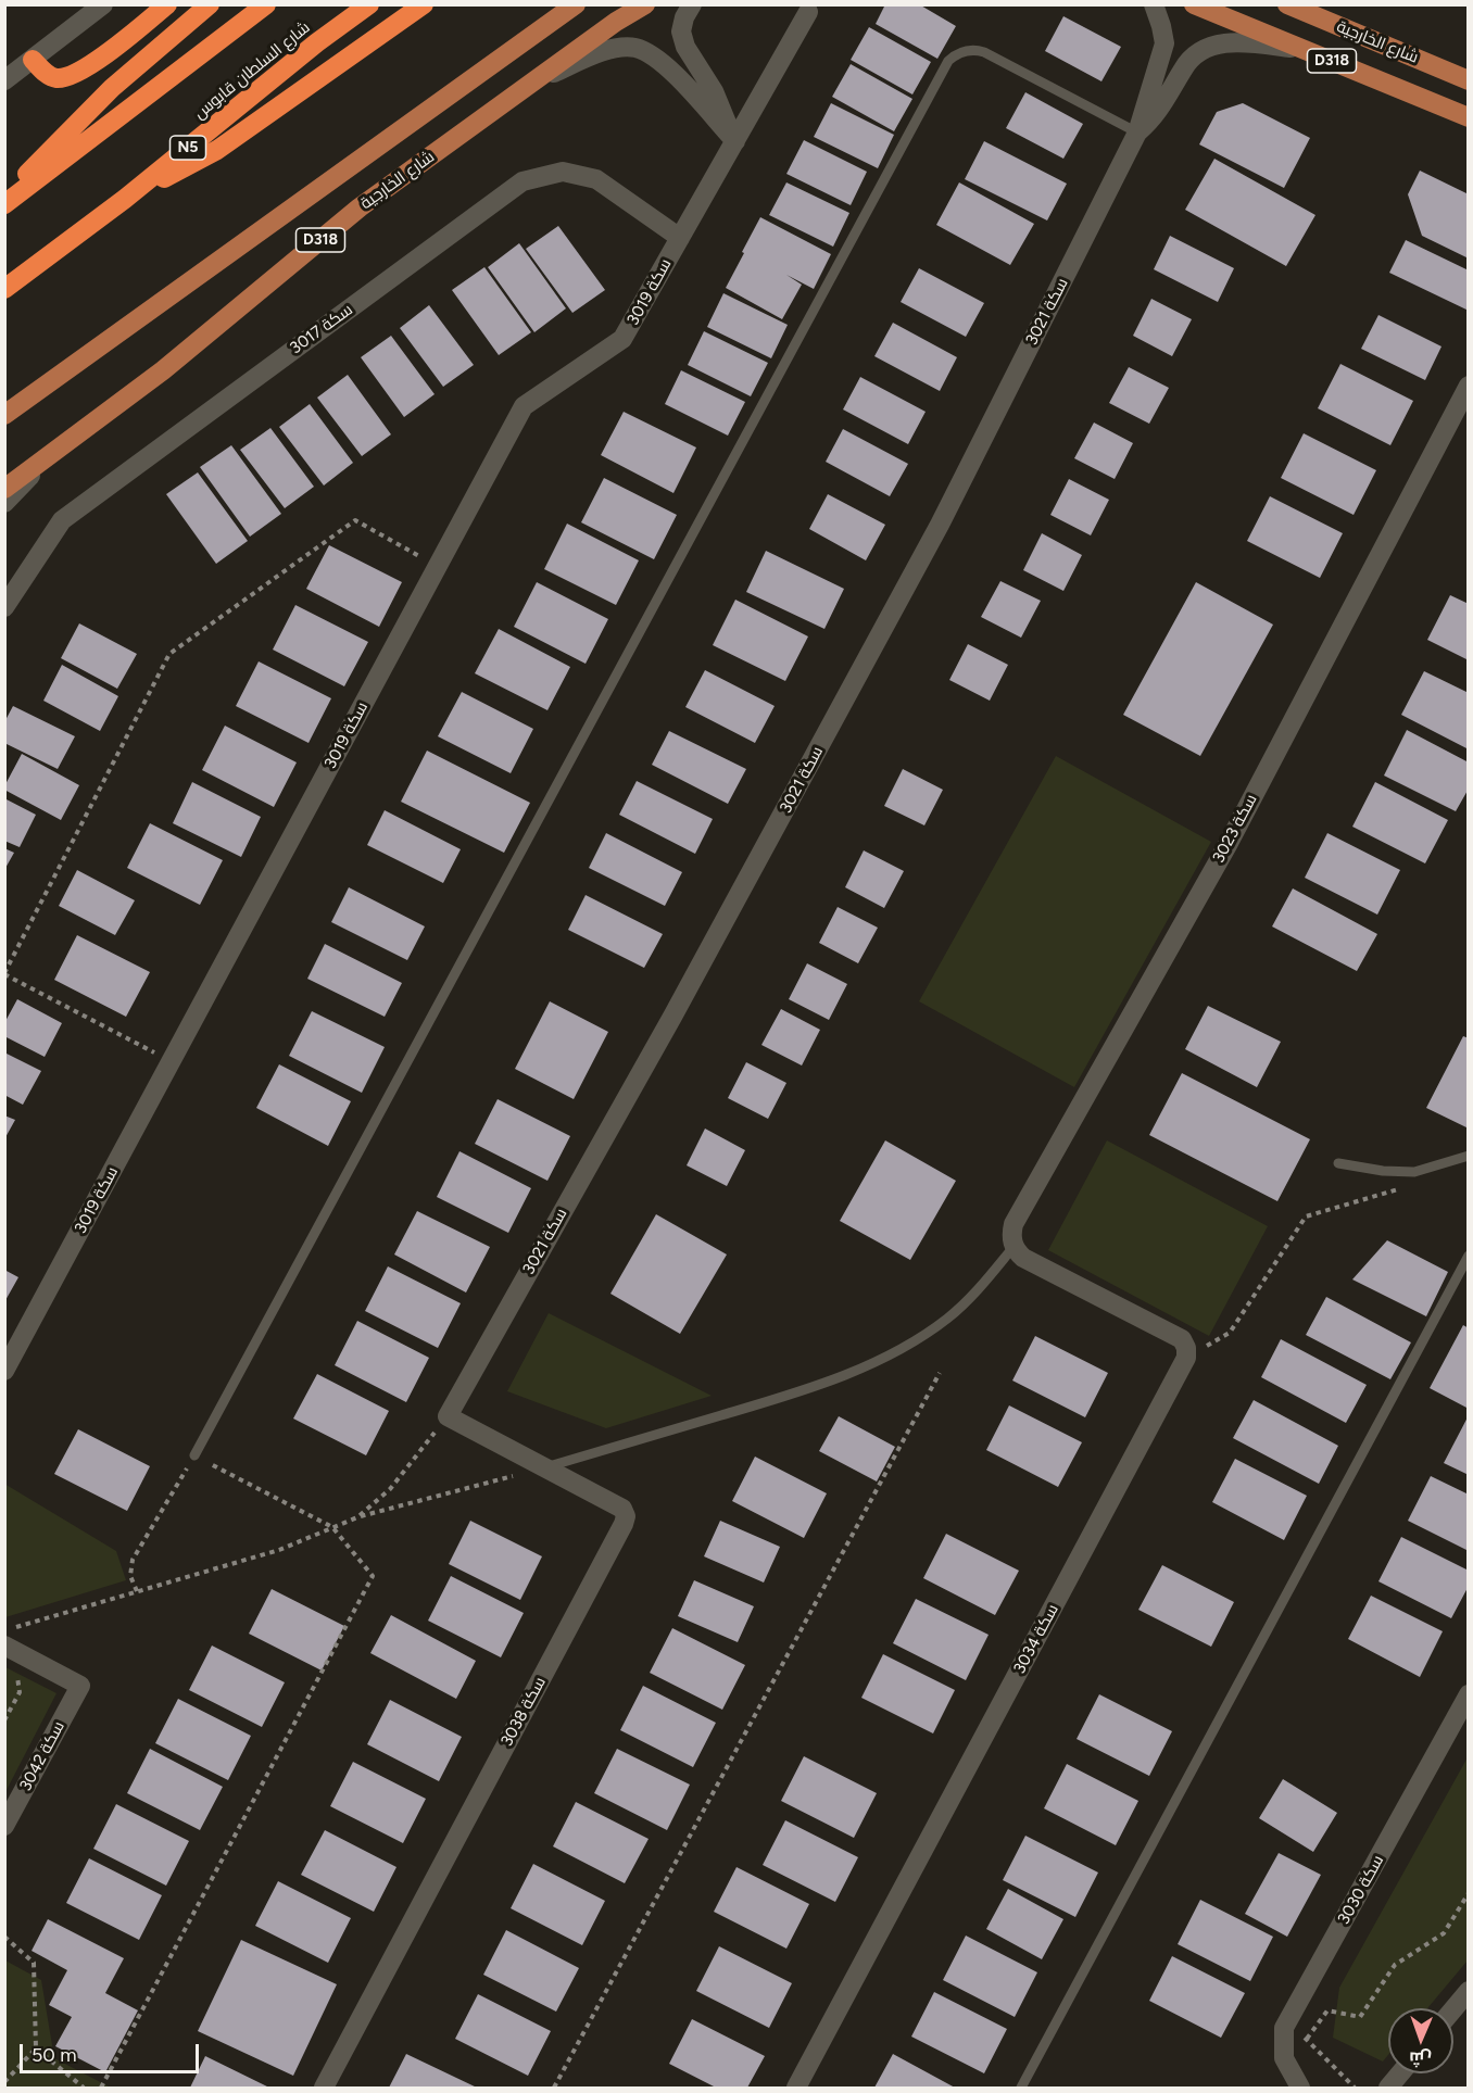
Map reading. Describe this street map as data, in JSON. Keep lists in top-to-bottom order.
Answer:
{
  "streets": {
    "highway": ["شارع السلطان قابوس", "N5"],
    "main road": ["شارع الخارجية", "D318"],
    "street": [
      "سكة 3019",
      "سكة 3021",
      "سكة 3017",
      "سكة 3023",
      "سكة 3034",
      "سكة 3038",
      "سكة 3042",
      "سكة 3030"
    ]
  },
  "crossings": [
    ["D318", "سكة 3021"],
    ["سكة 3019", "سكة 3017"],
    ["سكة 3021", "سكة 3038"]
  ],
  "scale_bar": "50 m",
  "north": "bottom"
}
